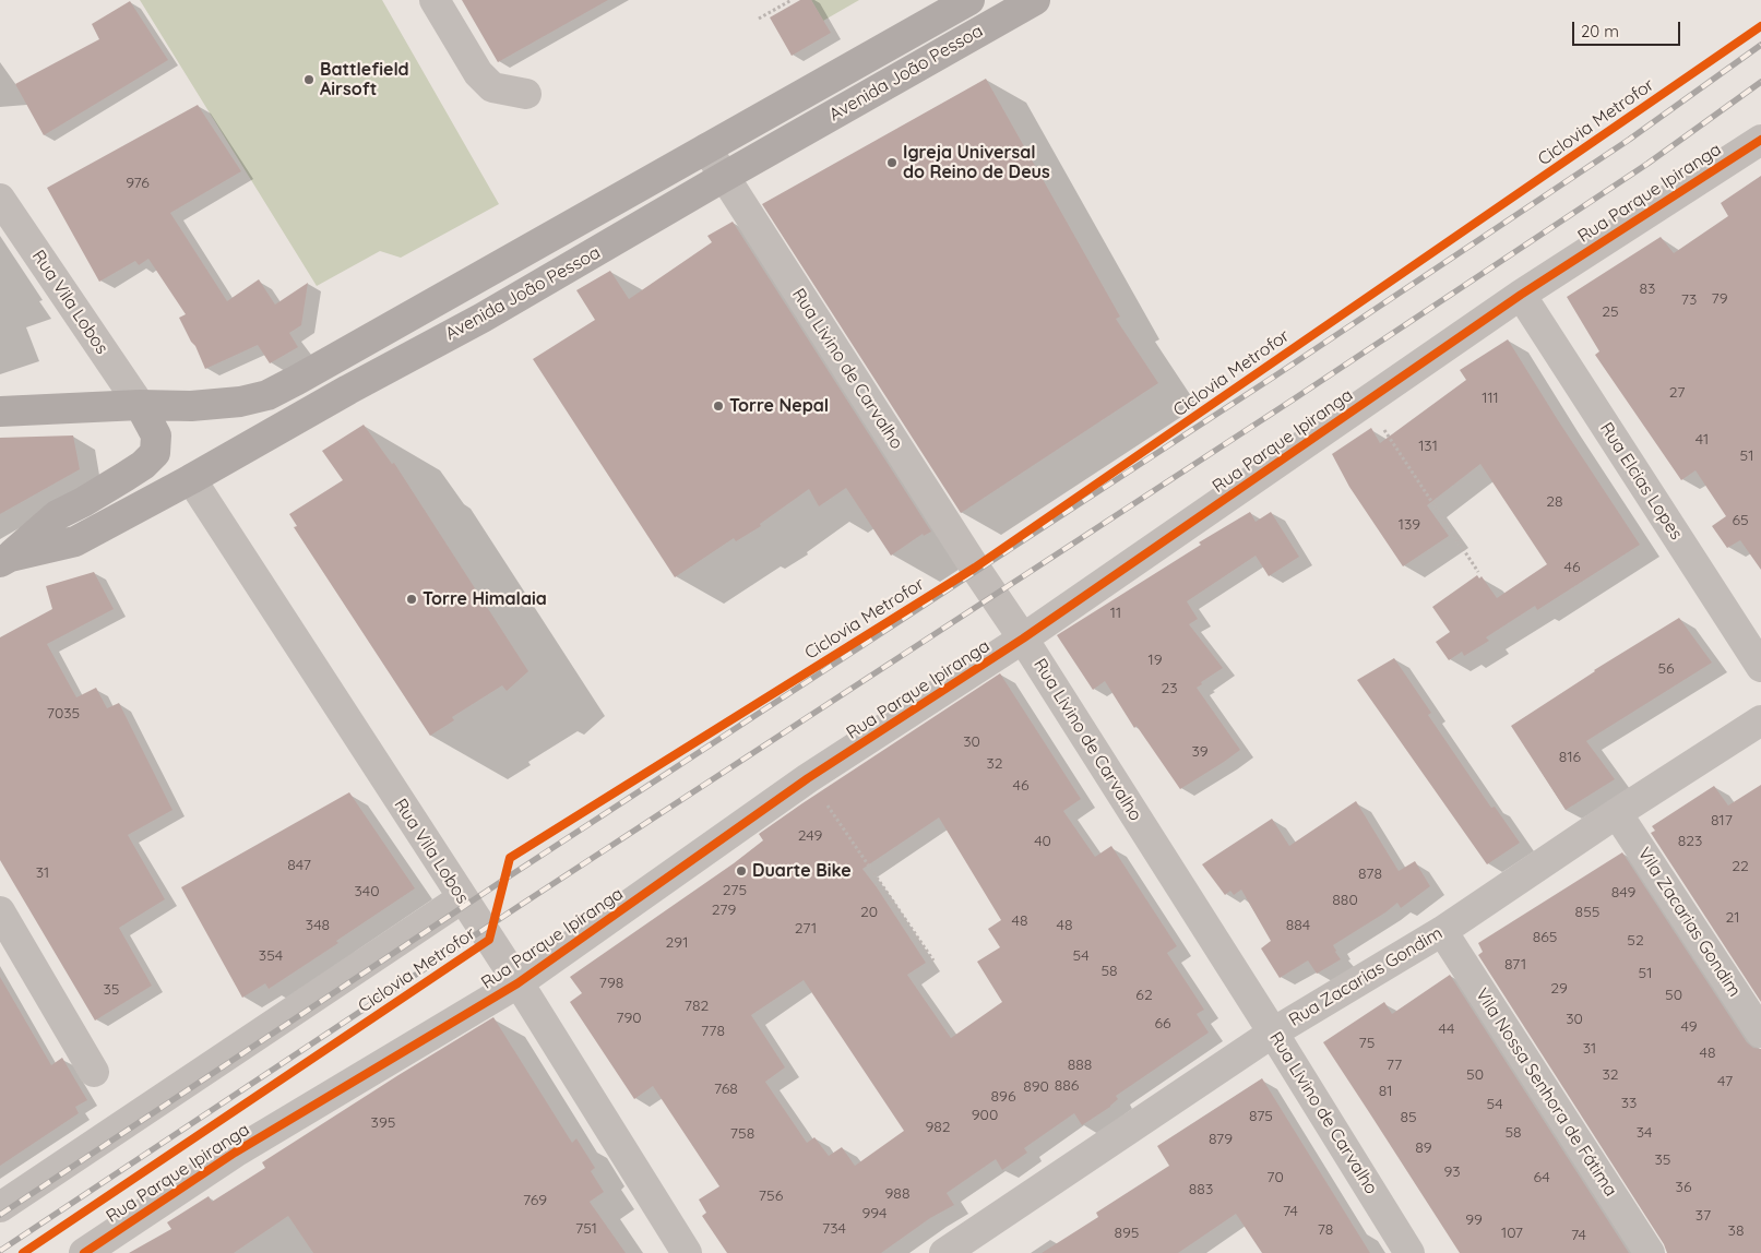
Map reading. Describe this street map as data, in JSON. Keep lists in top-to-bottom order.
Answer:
{
  "streets": {
    "main road": ["Avenida João Pessoa"],
    "street": [
      "Rua Parque Ipiranga",
      "Rua Vila Lobos",
      "Rua Livino de Carvalho",
      "Rua Elcias Lopes",
      "Vila Zacarias Gondim",
      "Rua Zacarias Gondim",
      "Vila Nossa Senhora de Fátima"
    ],
    "cycle path": ["Ciclovia Metrofor"]
  },
  "crossings": [
    ["Avenida João Pessoa", "Rua Vila Lobos"],
    ["Avenida João Pessoa", "Rua Livino de Carvalho"],
    ["Rua Parque Ipiranga", "Rua Vila Lobos"],
    ["Rua Parque Ipiranga", "Rua Livino de Carvalho"],
    ["Rua Parque Ipiranga", "Rua Elcias Lopes"],
    ["Rua Livino de Carvalho", "Rua Zacarias Gondim"],
    ["Vila Zacarias Gondim", "Rua Zacarias Gondim"],
    ["Rua Zacarias Gondim", "Vila Nossa Senhora de Fátima"]
  ],
  "places": [
    "Battlefield Airsoft",
    "Igreja Universal do Reino de Deus",
    "Torre Nepal",
    "Torre Himalaia",
    "Duarte Bike"
  ],
  "house_numbers": [
    "976",
    "83",
    "79",
    "73",
    "25",
    "27",
    "111",
    "41",
    "131",
    "51",
    "28",
    "65",
    "139",
    "46",
    "11",
    "19",
    "56",
    "23",
    "7035",
    "30",
    "39",
    "816",
    "32",
    "46",
    "817",
    "249",
    "40",
    "823",
    "847",
    "22",
    "31",
    "878",
    "275",
    "340",
    "849",
    "880",
    "279",
    "20",
    "855",
    "21",
    "48",
    "348",
    "48",
    "884",
    "271",
    "865",
    "52",
    "291",
    "354",
    "54",
    "871",
    "58",
    "51",
    "798",
    "29",
    "35",
    "62",
    "50",
    "782",
    "790",
    "30",
    "66",
    "49",
    "44",
    "778",
    "75",
    "31",
    "48",
    "888",
    "77",
    "50",
    "32",
    "47",
    "886",
    "890",
    "768",
    "81",
    "896",
    "33",
    "54",
    "900",
    "875",
    "85",
    "395",
    "982",
    "58",
    "34",
    "758",
    "879",
    "89",
    "35",
    "93",
    "70",
    "64",
    "36",
    "883",
    "988",
    "756",
    "769",
    "74",
    "994",
    "37",
    "99",
    "751",
    "734",
    "78",
    "38",
    "895",
    "107",
    "74"
  ],
  "scale_bar": "20 m"
}
